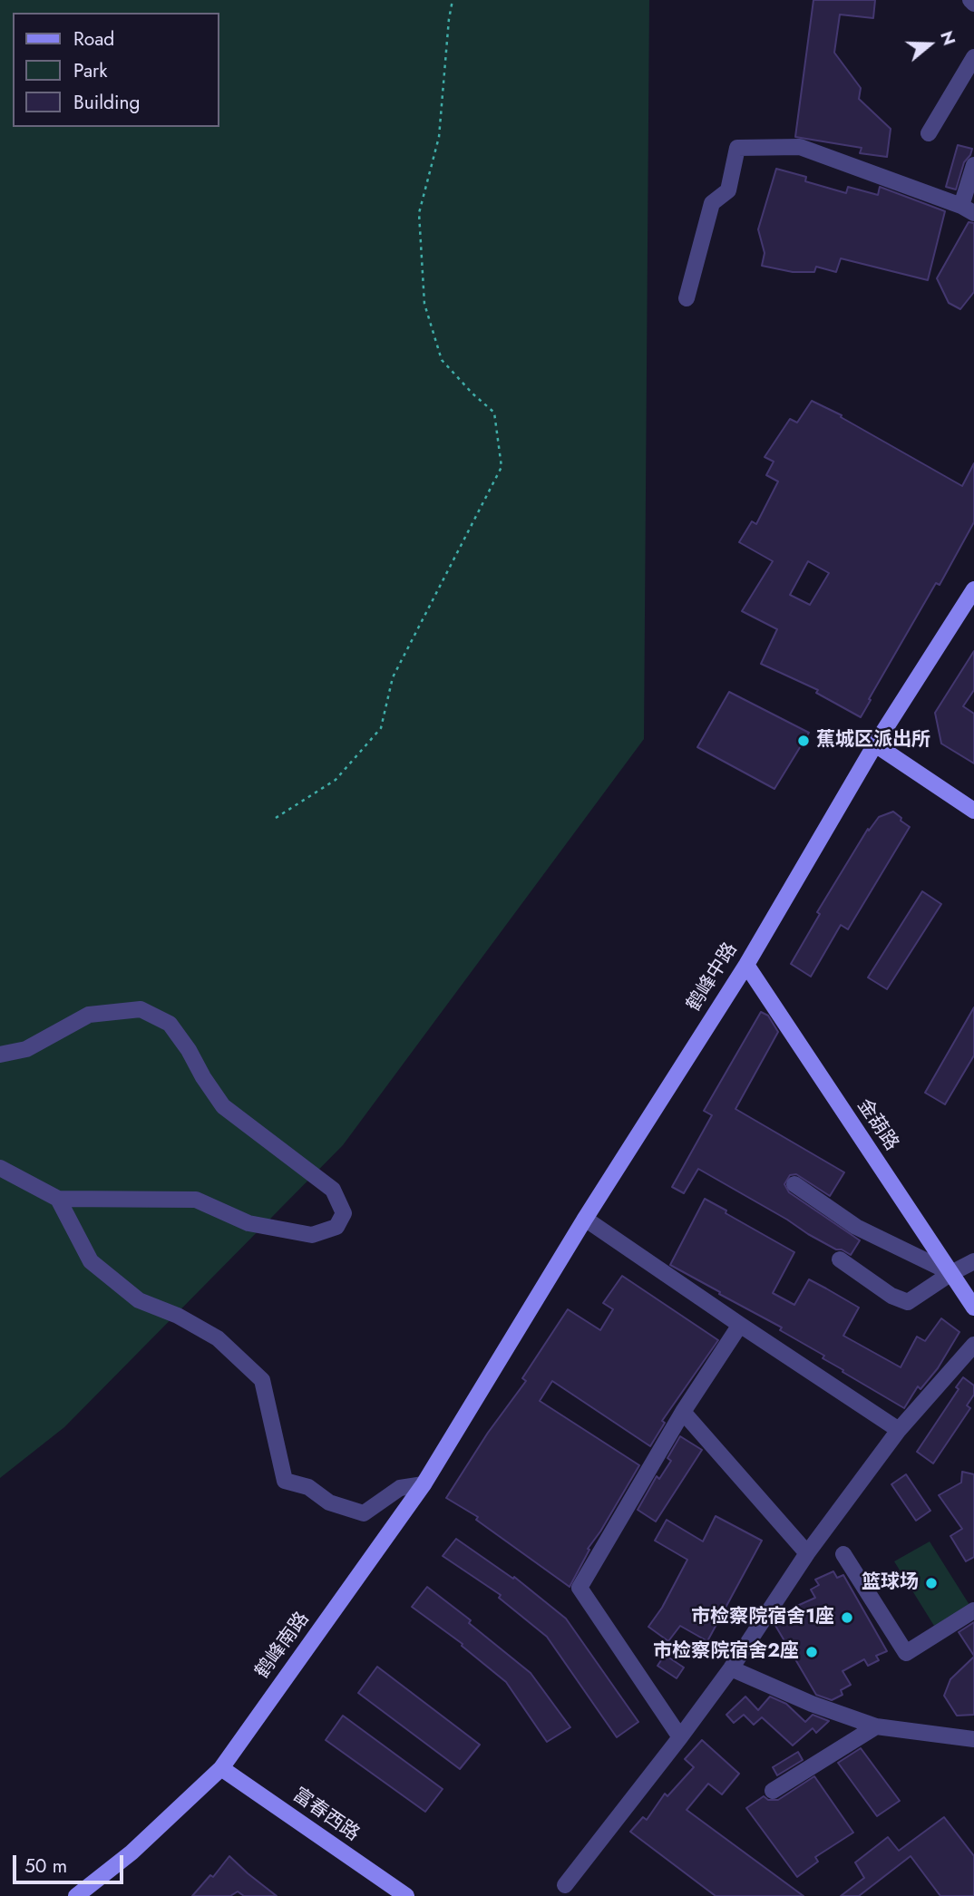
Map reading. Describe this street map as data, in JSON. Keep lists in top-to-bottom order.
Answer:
{
  "streets": {
    "street": [
      "鹤峰中路",
      "金葫路",
      "鹤峰南路",
      "富春西路"
    ]
  },
  "crossings": [
    ["鹤峰中路", "金葫路"],
    ["鹤峰中路", "鹤峰南路"],
    ["鹤峰南路", "富春西路"]
  ],
  "places": [
    "蕉城区派出所",
    "篮球场",
    "市检察院宿舍1座",
    "市检察院宿舍2座"
  ],
  "legend": ["Road", "Park", "Building"],
  "scale_bar": "50 m",
  "north": "right"
}
